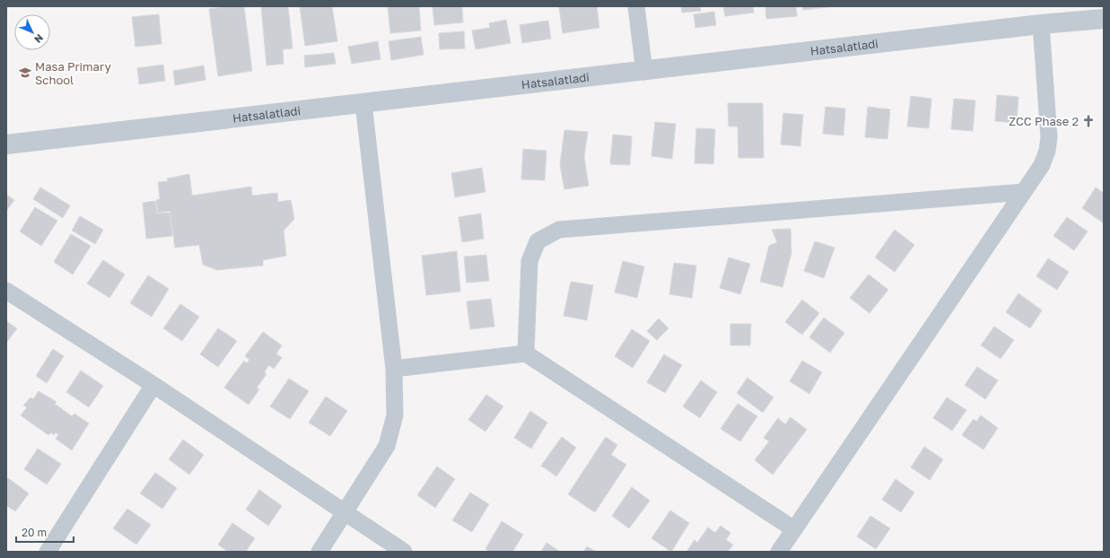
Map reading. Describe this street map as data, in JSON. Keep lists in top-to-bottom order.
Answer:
{
  "streets": {
    "street": ["Hatsalatladi"]
  },
  "places": {
    "school or university": ["Masa Primary School"],
    "church": ["ZCC Phase 2"]
  },
  "scale_bar": "20 m",
  "north": "bottom right"
}
